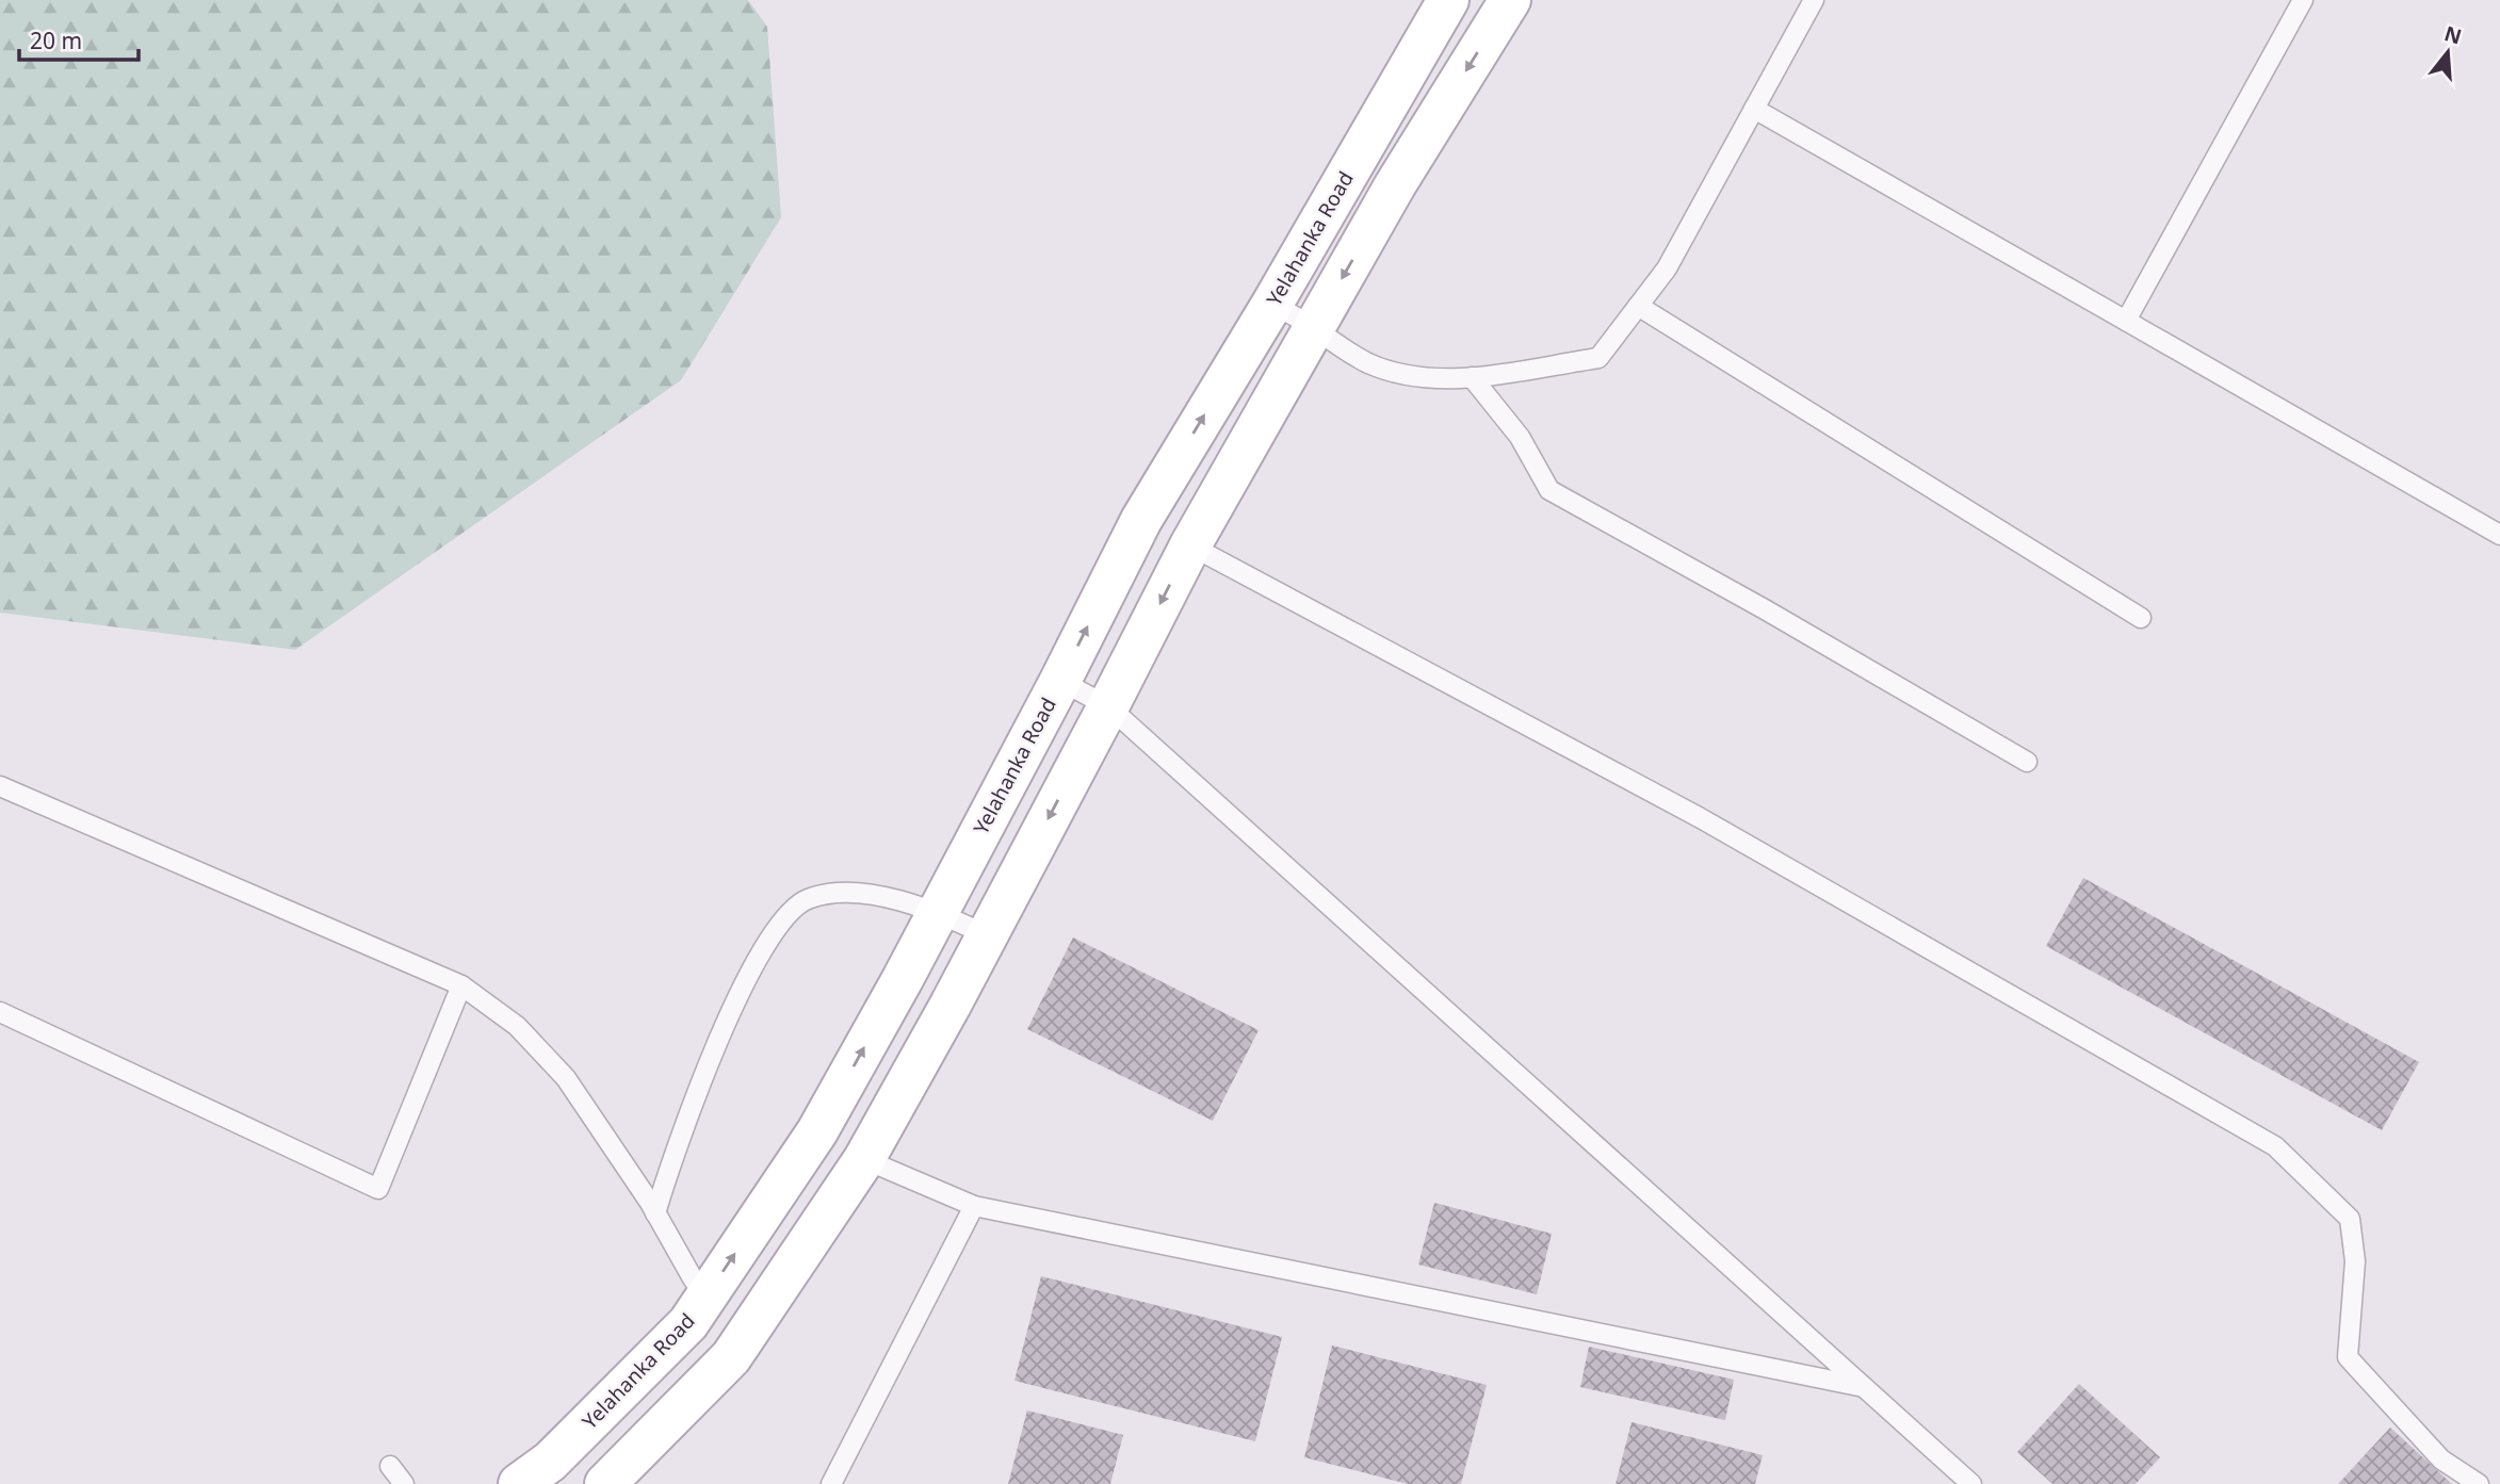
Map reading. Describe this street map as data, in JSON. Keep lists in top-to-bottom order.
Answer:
{
  "streets": {
    "main road": ["Yelahanka Road"]
  },
  "scale_bar": "20 m",
  "north": "top"
}
